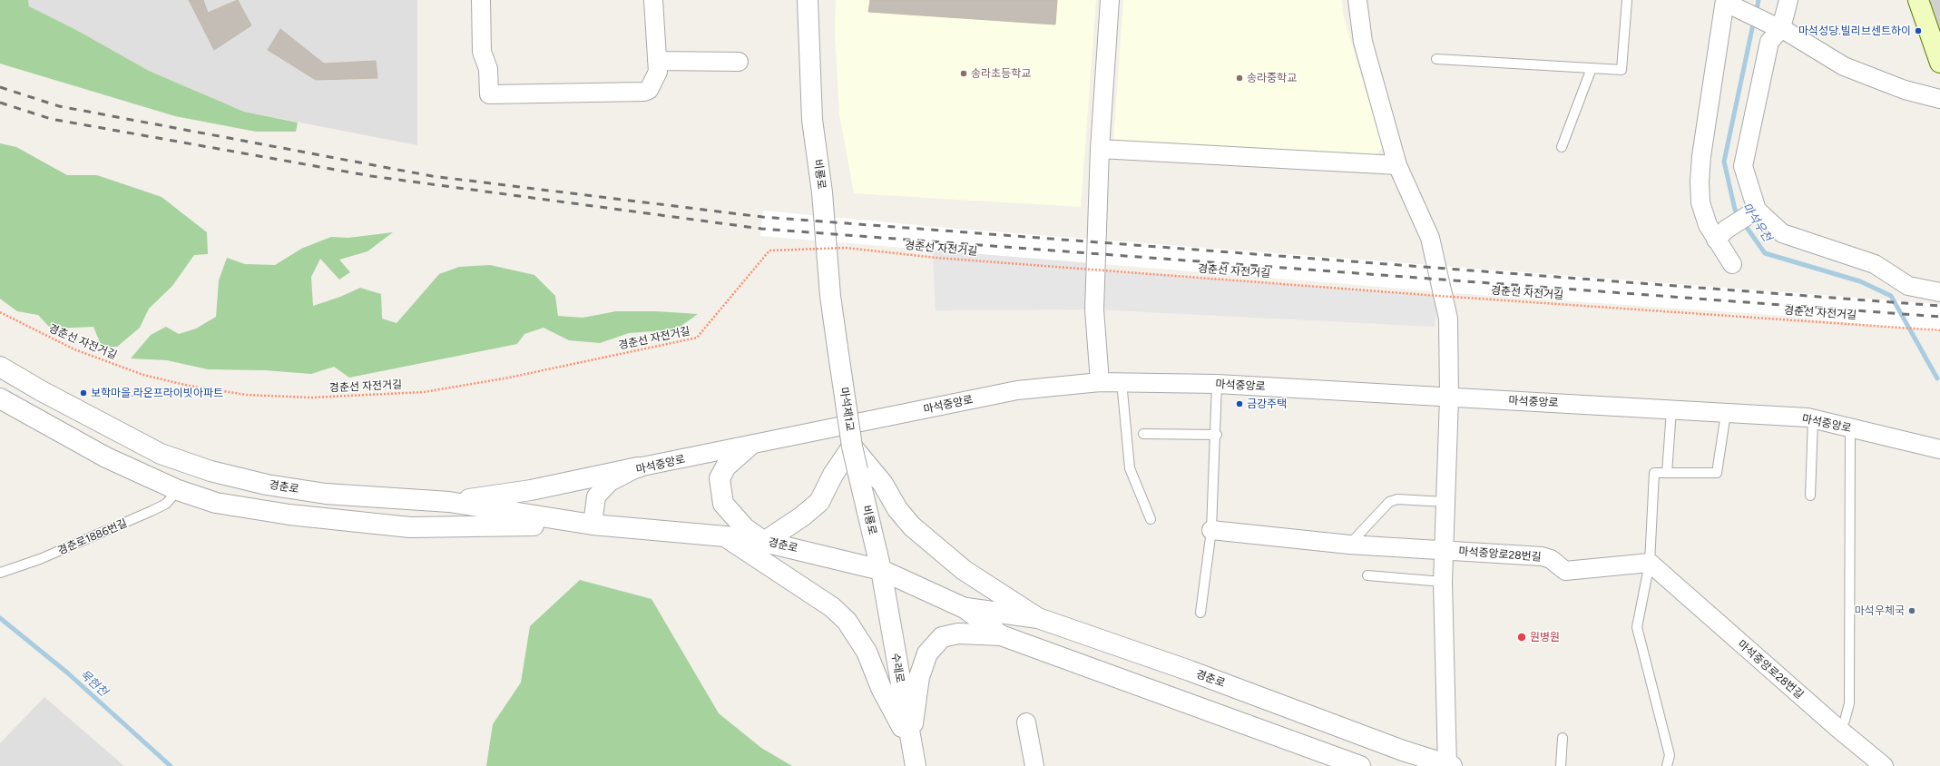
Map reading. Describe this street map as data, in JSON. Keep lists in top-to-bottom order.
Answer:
{
  "streets": {
    "street": [
      "비룡로",
      "마석중앙로",
      "마석제1교",
      "경춘로",
      "마석중앙로28번길",
      "수레로"
    ],
    "lane": ["경춘로1886번길"],
    "path": ["경춘선 자전거길"]
  },
  "crossings": [
    ["비룡로", "마석제1교"],
    ["비룡로", "경춘로"],
    ["비룡로", "수레로"],
    ["마석중앙로", "경춘로"],
    ["경춘로", "경춘로1886번길"],
    ["경춘로", "수레로"]
  ],
  "water": ["마석우천", "묵현천"],
  "places": [
    "마석성당.빌리브센트하이",
    "송라초등학교",
    "송라중학교",
    "보학마을.라온프라이빗아파트",
    "금강주택",
    "마석우체국",
    "원병원"
  ]
}
